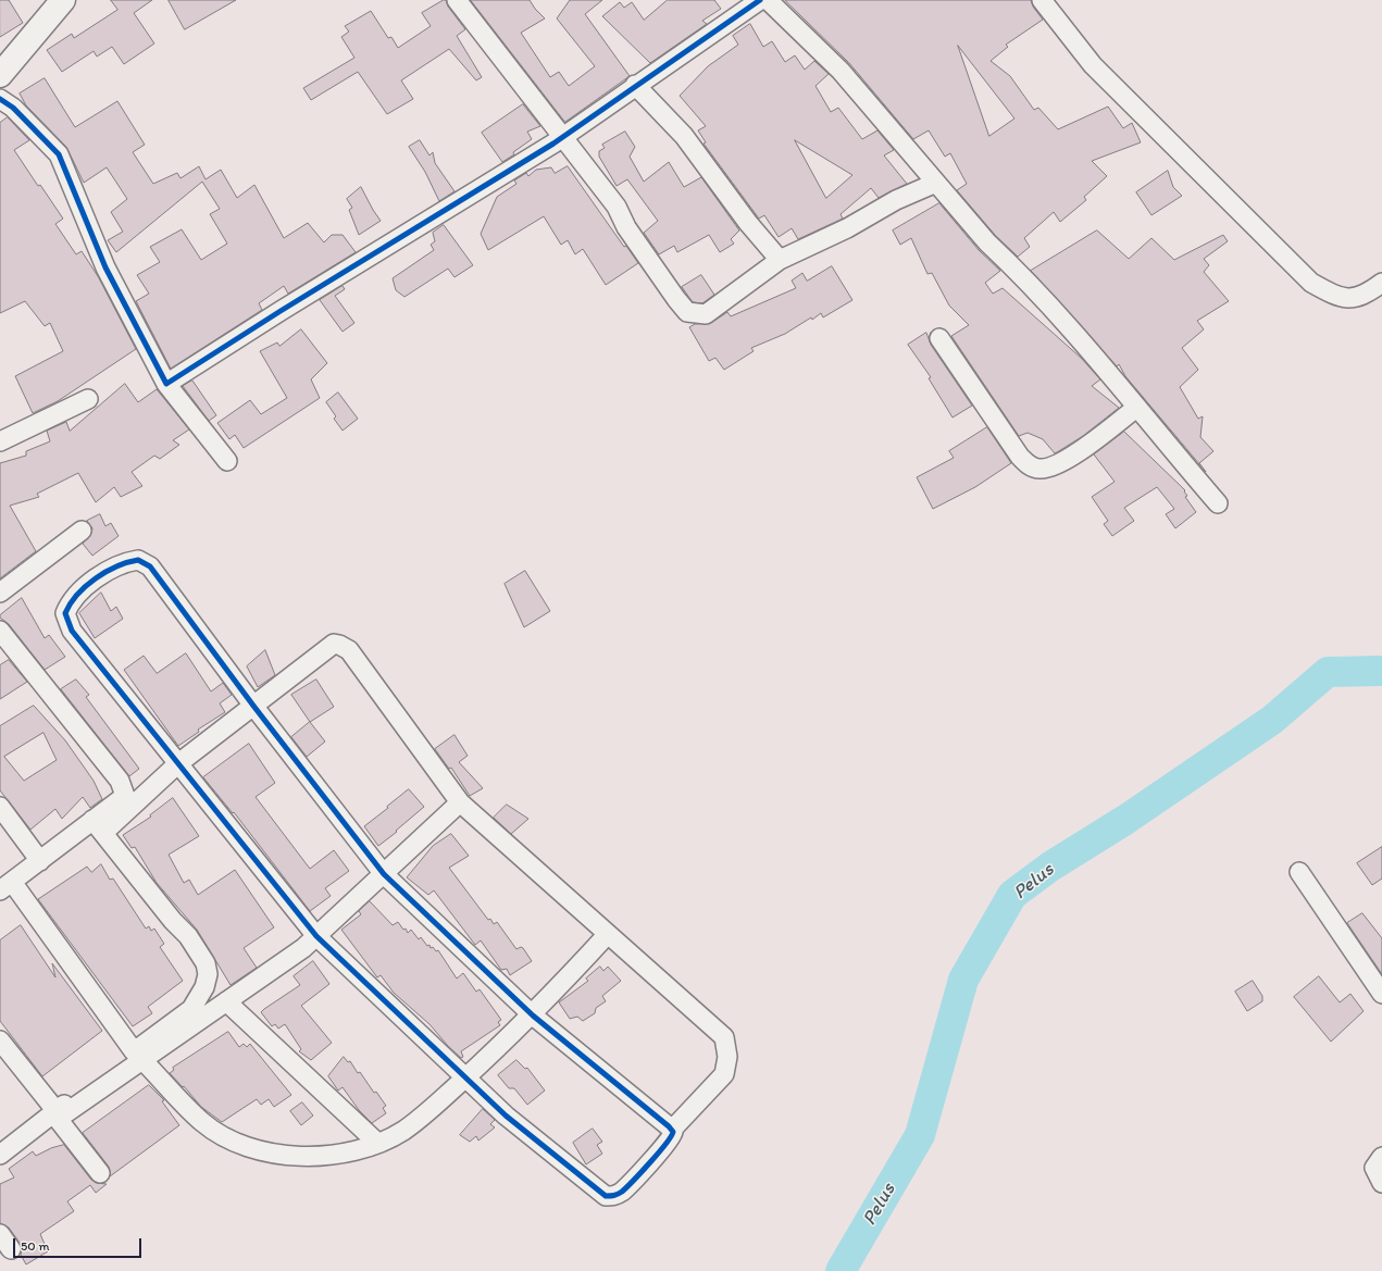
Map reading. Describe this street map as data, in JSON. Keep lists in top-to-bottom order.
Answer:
{
  "water": ["Pelus"],
  "scale_bar": "50 m"
}
